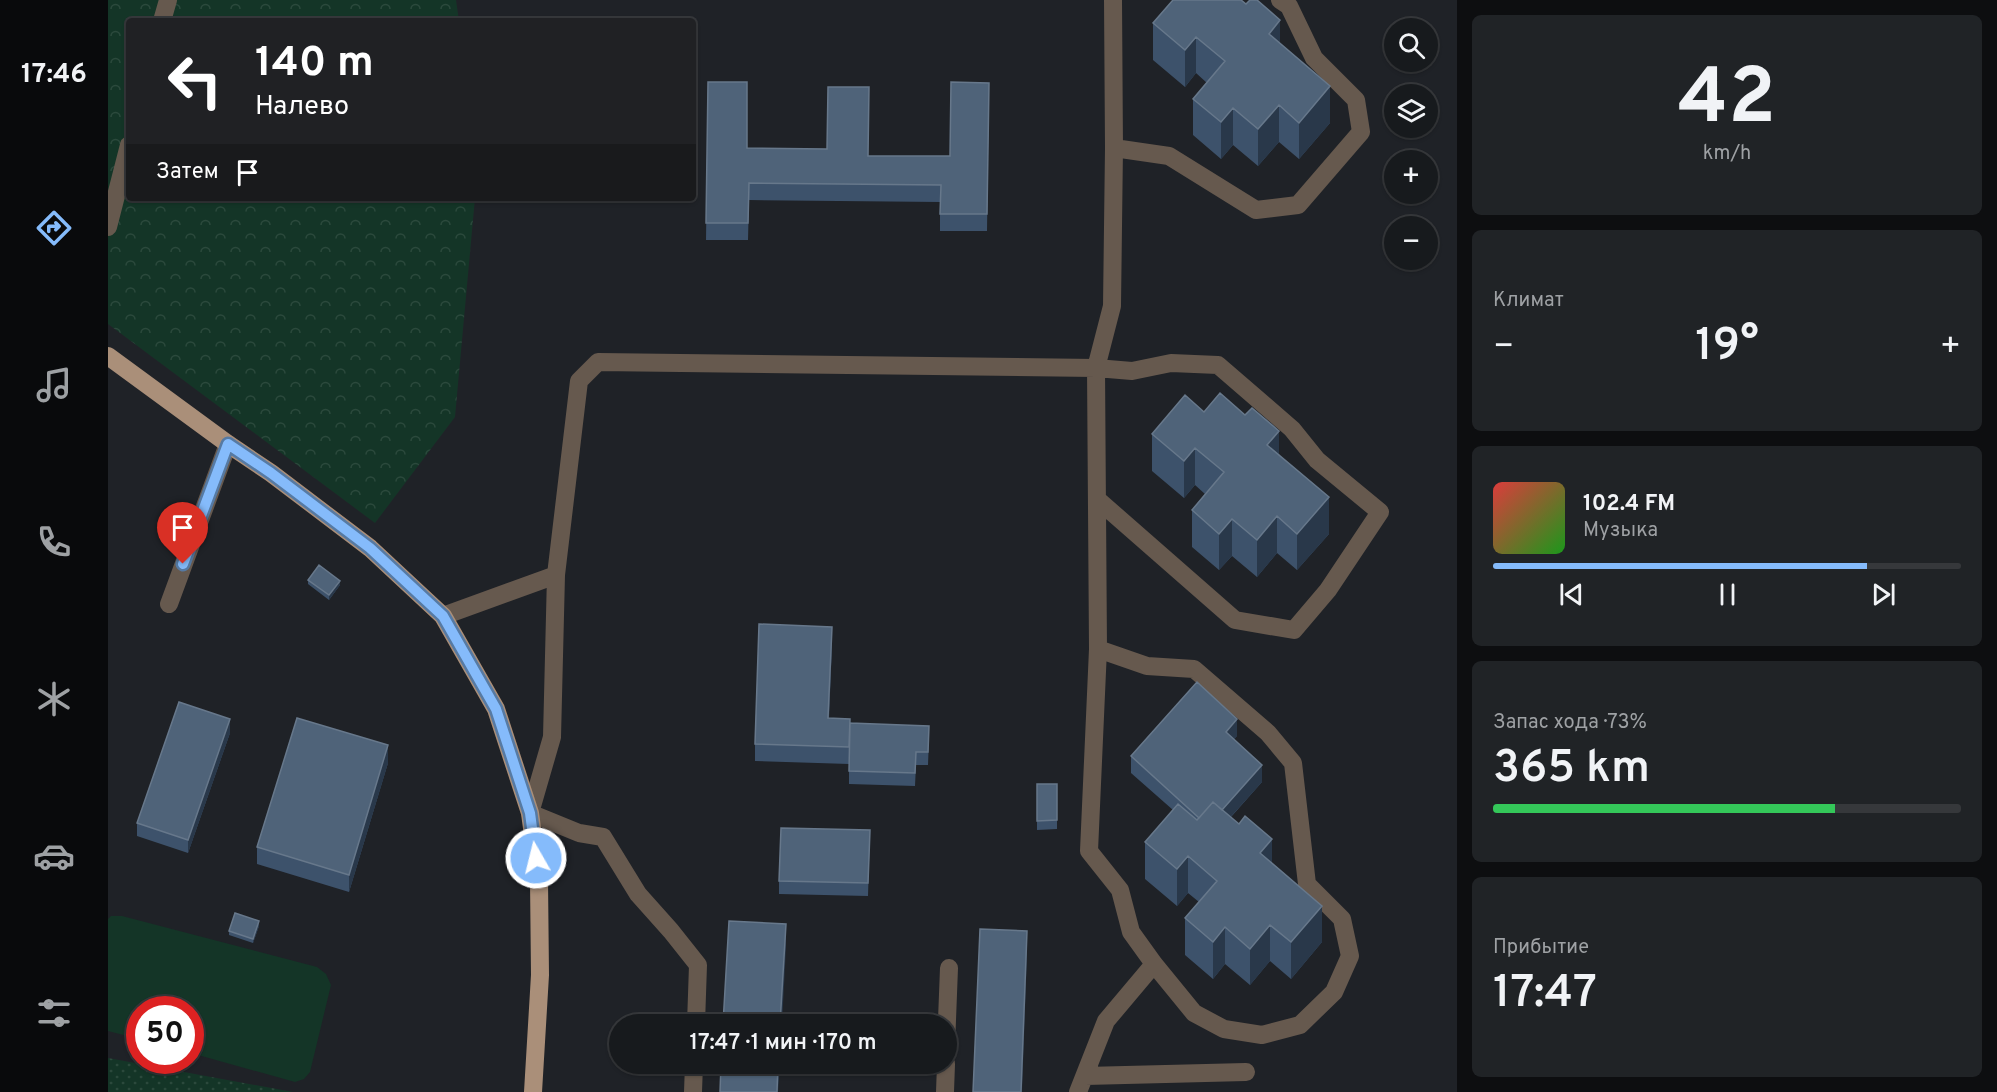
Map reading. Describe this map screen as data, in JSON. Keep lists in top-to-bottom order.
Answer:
{
  "page": {
    "tabs": "17:46",
    "tile": [
      ["42", "km/h"],
      "Климат",
      ["Запас хода · 73%", "365 km"],
      ["Прибытие", "17:47"]
    ],
    "map_buttons": ["+", "−"],
    "turn": ["140 m", "Налево"],
    "then": "Затем",
    "heat": ["−", "19°", "+"],
    "song": ["102.4 FM", "Музыка"],
    "limit": "50",
    "trip": "17:47 · 1 мин · 170 m"
  }
}
